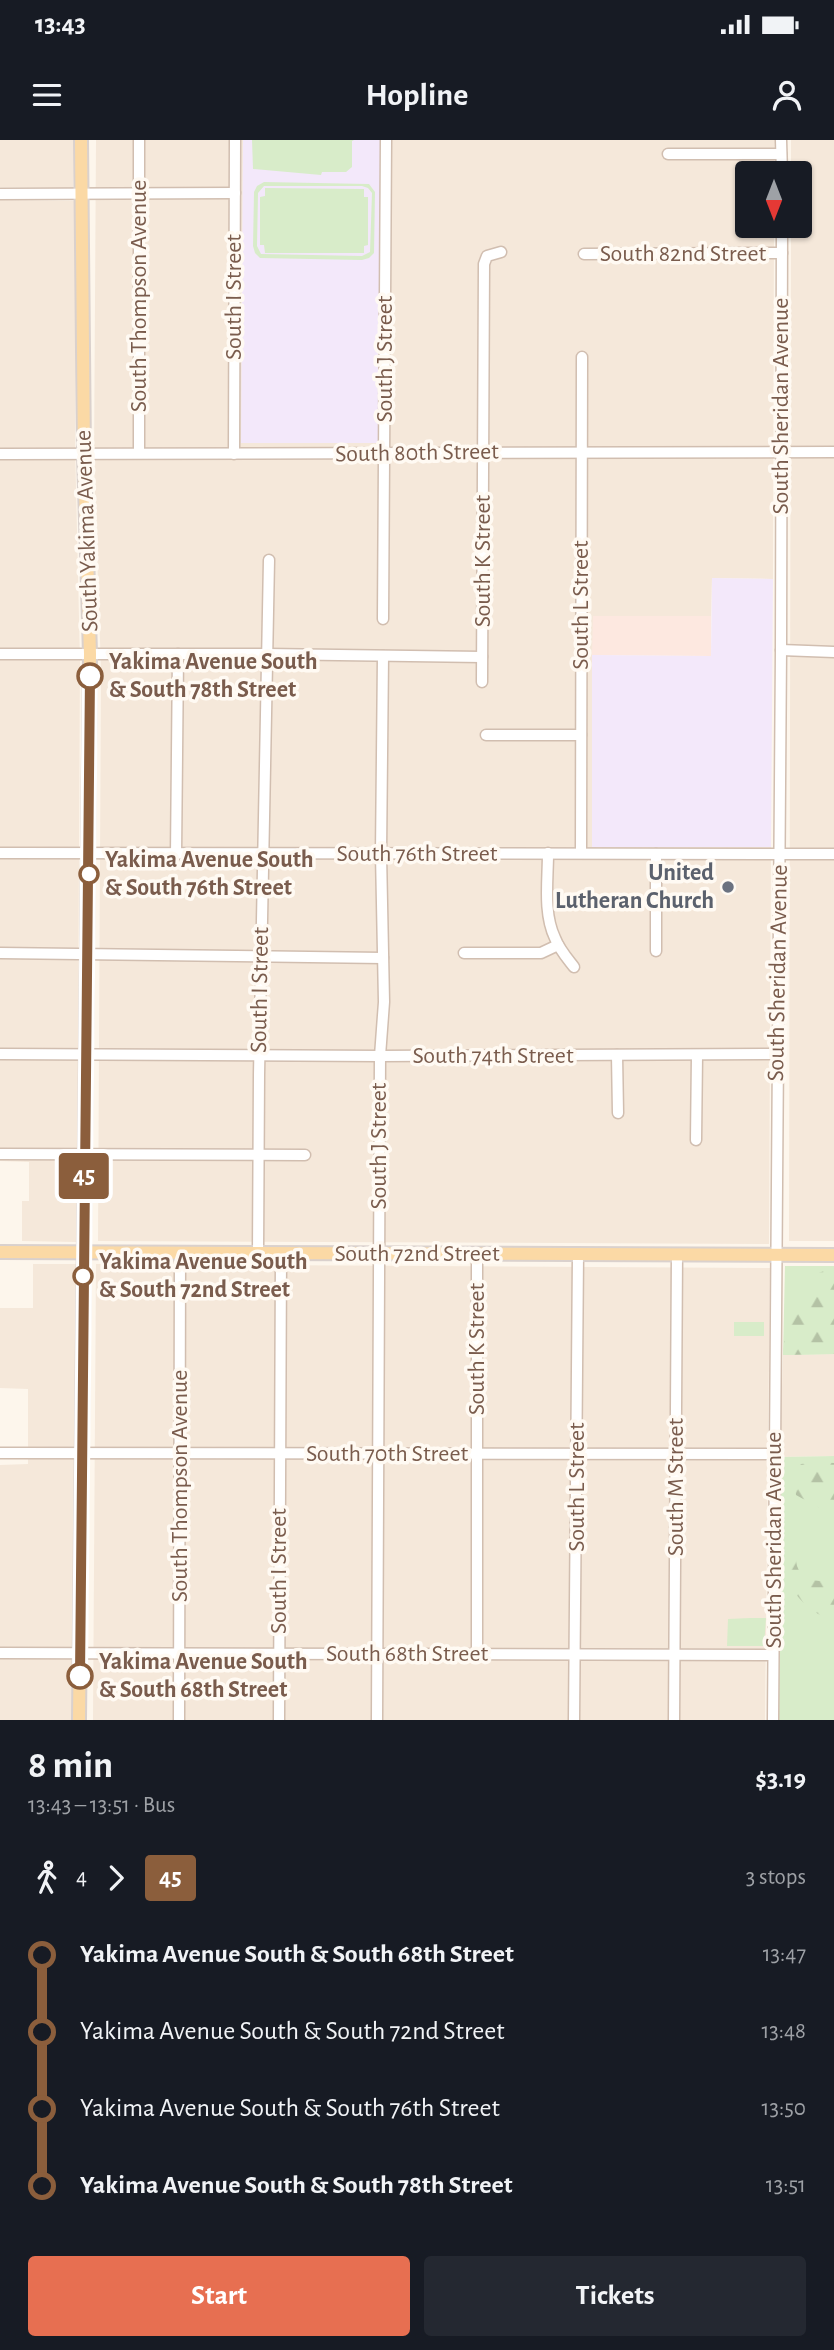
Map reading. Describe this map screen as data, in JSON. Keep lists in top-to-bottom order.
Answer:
{
  "streets": {
    "main road": ["South Yakima Avenue", "South 72nd Street"],
    "street": [
      "South 82nd Street",
      "South Thompson Avenue",
      "South I Street",
      "South J Street",
      "South Sheridan Avenue",
      "South 80th Street",
      "South K Street",
      "South L Street",
      "South 76th Street",
      "South 74th Street",
      "South 70th Street",
      "South M Street",
      "South 68th Street"
    ]
  },
  "crossings": [
    ["South 82nd Street", "South Sheridan Avenue"],
    ["South Thompson Avenue", "South 80th Street"],
    ["South Thompson Avenue", "South 72nd Street"],
    ["South Thompson Avenue", "South 70th Street"],
    ["South Thompson Avenue", "South 68th Street"],
    ["South I Street", "South 80th Street"],
    ["South I Street", "South 76th Street"],
    ["South I Street", "South 74th Street"],
    ["South I Street", "South 72nd Street"],
    ["South I Street", "South 70th Street"],
    ["South I Street", "South 68th Street"],
    ["South J Street", "South 80th Street"],
    ["South J Street", "South 76th Street"],
    ["South J Street", "South 74th Street"],
    ["South J Street", "South 72nd Street"],
    ["South J Street", "South 70th Street"],
    ["South J Street", "South 68th Street"],
    ["South Sheridan Avenue", "South 80th Street"],
    ["South Sheridan Avenue", "South 76th Street"],
    ["South Sheridan Avenue", "South 74th Street"],
    ["South Sheridan Avenue", "South 72nd Street"],
    ["South Sheridan Avenue", "South 70th Street"],
    ["South Sheridan Avenue", "South 68th Street"],
    ["South 80th Street", "South Yakima Avenue"],
    ["South 80th Street", "South K Street"],
    ["South 80th Street", "South L Street"],
    ["South Yakima Avenue", "South 76th Street"],
    ["South Yakima Avenue", "South 74th Street"],
    ["South Yakima Avenue", "South 72nd Street"],
    ["South Yakima Avenue", "South 70th Street"],
    ["South Yakima Avenue", "South 68th Street"],
    ["South K Street", "South 72nd Street"],
    ["South K Street", "South 70th Street"],
    ["South K Street", "South 68th Street"],
    ["South L Street", "South 76th Street"],
    ["South L Street", "South 72nd Street"],
    ["South L Street", "South 70th Street"],
    ["South L Street", "South 68th Street"],
    ["South 72nd Street", "South M Street"],
    ["South 70th Street", "South M Street"],
    ["South M Street", "South 68th Street"]
  ],
  "places": [
    "Yakima Avenue South & South 78th Street",
    "Yakima Avenue South & South 76th Street",
    "United Lutheran Church",
    "Yakima Avenue South & South 72nd Street",
    "Yakima Avenue South & South 68th Street"
  ],
  "lines": ["bus line 45"],
  "north": "bottom",
  "page": {
    "status": "13:43",
    "header": "Hopline",
    "on_map": "45",
    "heading": ["8 min", "13:43 – 13:51 · Bus", "$3.19"],
    "legs": ["4", "45", "3 stops"],
    "list": [
      {
        "name": "Yakima Avenue South & South 68th Street",
        "value": "13:47"
      },
      {
        "name": "Yakima Avenue South & South 72nd Street",
        "value": "13:48"
      },
      {
        "name": "Yakima Avenue South & South 76th Street",
        "value": "13:50"
      },
      {
        "name": "Yakima Avenue South & South 78th Street",
        "value": "13:51"
      }
    ],
    "buttons": ["Start", "Tickets"]
  }
}
